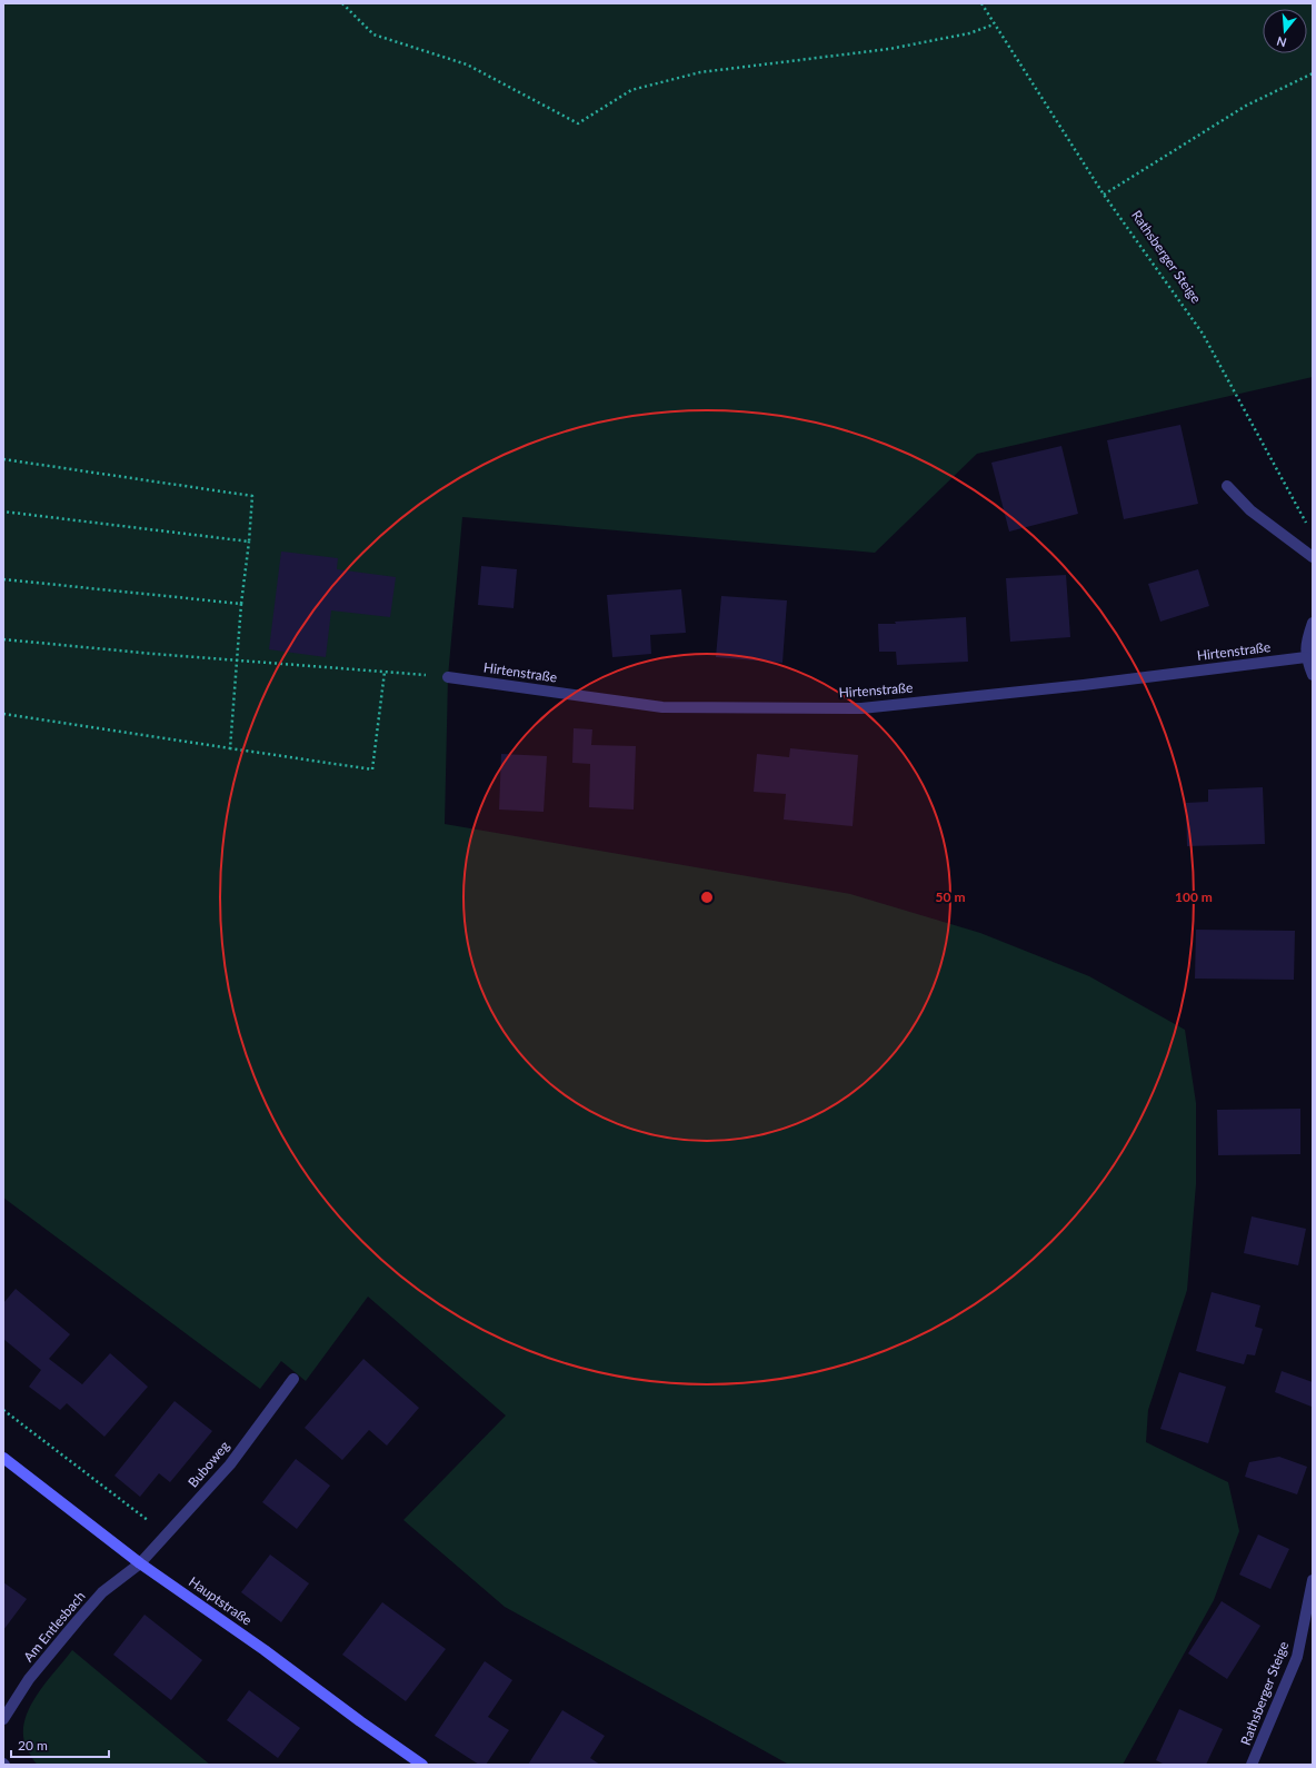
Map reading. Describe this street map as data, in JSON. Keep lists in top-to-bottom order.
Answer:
{
  "streets": {
    "street": [
      "Rathsberger Steige",
      "Hirtenstraße",
      "Buboweg",
      "Hauptstraße",
      "Am Entlesbach"
    ]
  },
  "crossings": [
    ["Buboweg", "Hauptstraße"],
    ["Buboweg", "Am Entlesbach"],
    ["Hauptstraße", "Am Entlesbach"]
  ],
  "scale_bar": "20 m",
  "north": "bottom",
  "rings": ["50 m", "100 m"]
}
